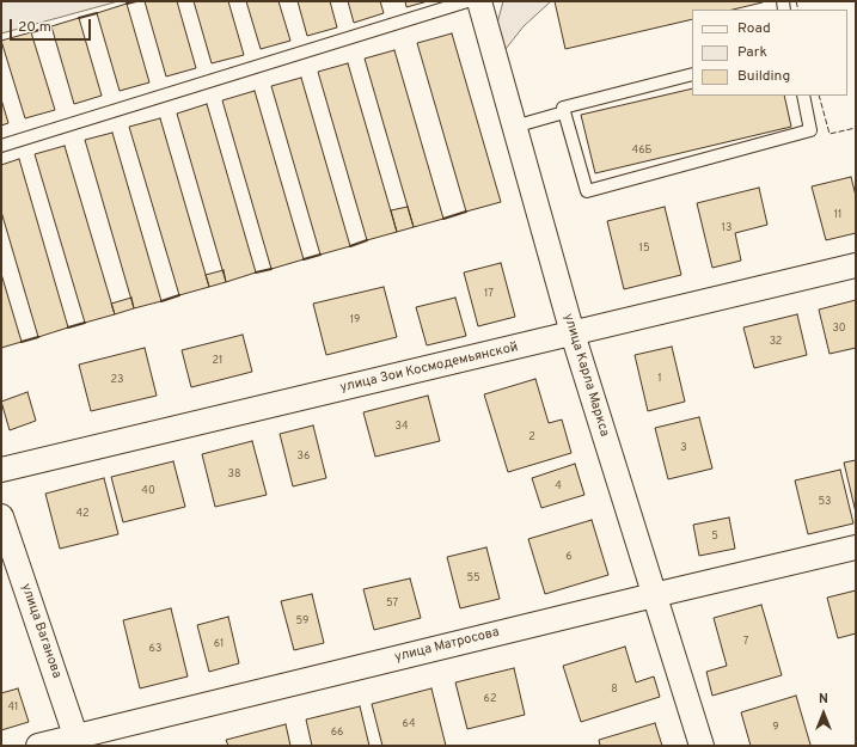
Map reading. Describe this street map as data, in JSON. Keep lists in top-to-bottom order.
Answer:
{
  "streets": {
    "street": [
      "улица Зои Космодемьянской",
      "улица Карла Маркса",
      "улица Ваганова",
      "улица Матросова"
    ]
  },
  "crossings": [
    ["улица Зои Космодемьянской", "улица Карла Маркса"],
    ["улица Карла Маркса", "улица Матросова"],
    ["улица Ваганова", "улица Матросова"]
  ],
  "house_numbers": [
    "46Б",
    "11",
    "13",
    "15",
    "17",
    "19",
    "30",
    "32",
    "21",
    "1",
    "23",
    "34",
    "2",
    "3",
    "36",
    "38",
    "4",
    "40",
    "53",
    "42",
    "5",
    "6",
    "55",
    "57",
    "59",
    "7",
    "61",
    "63",
    "8",
    "62",
    "41",
    "64",
    "9",
    "66"
  ],
  "legend": ["Road", "Park", "Building"],
  "scale_bar": "20 m",
  "north": "top"
}
